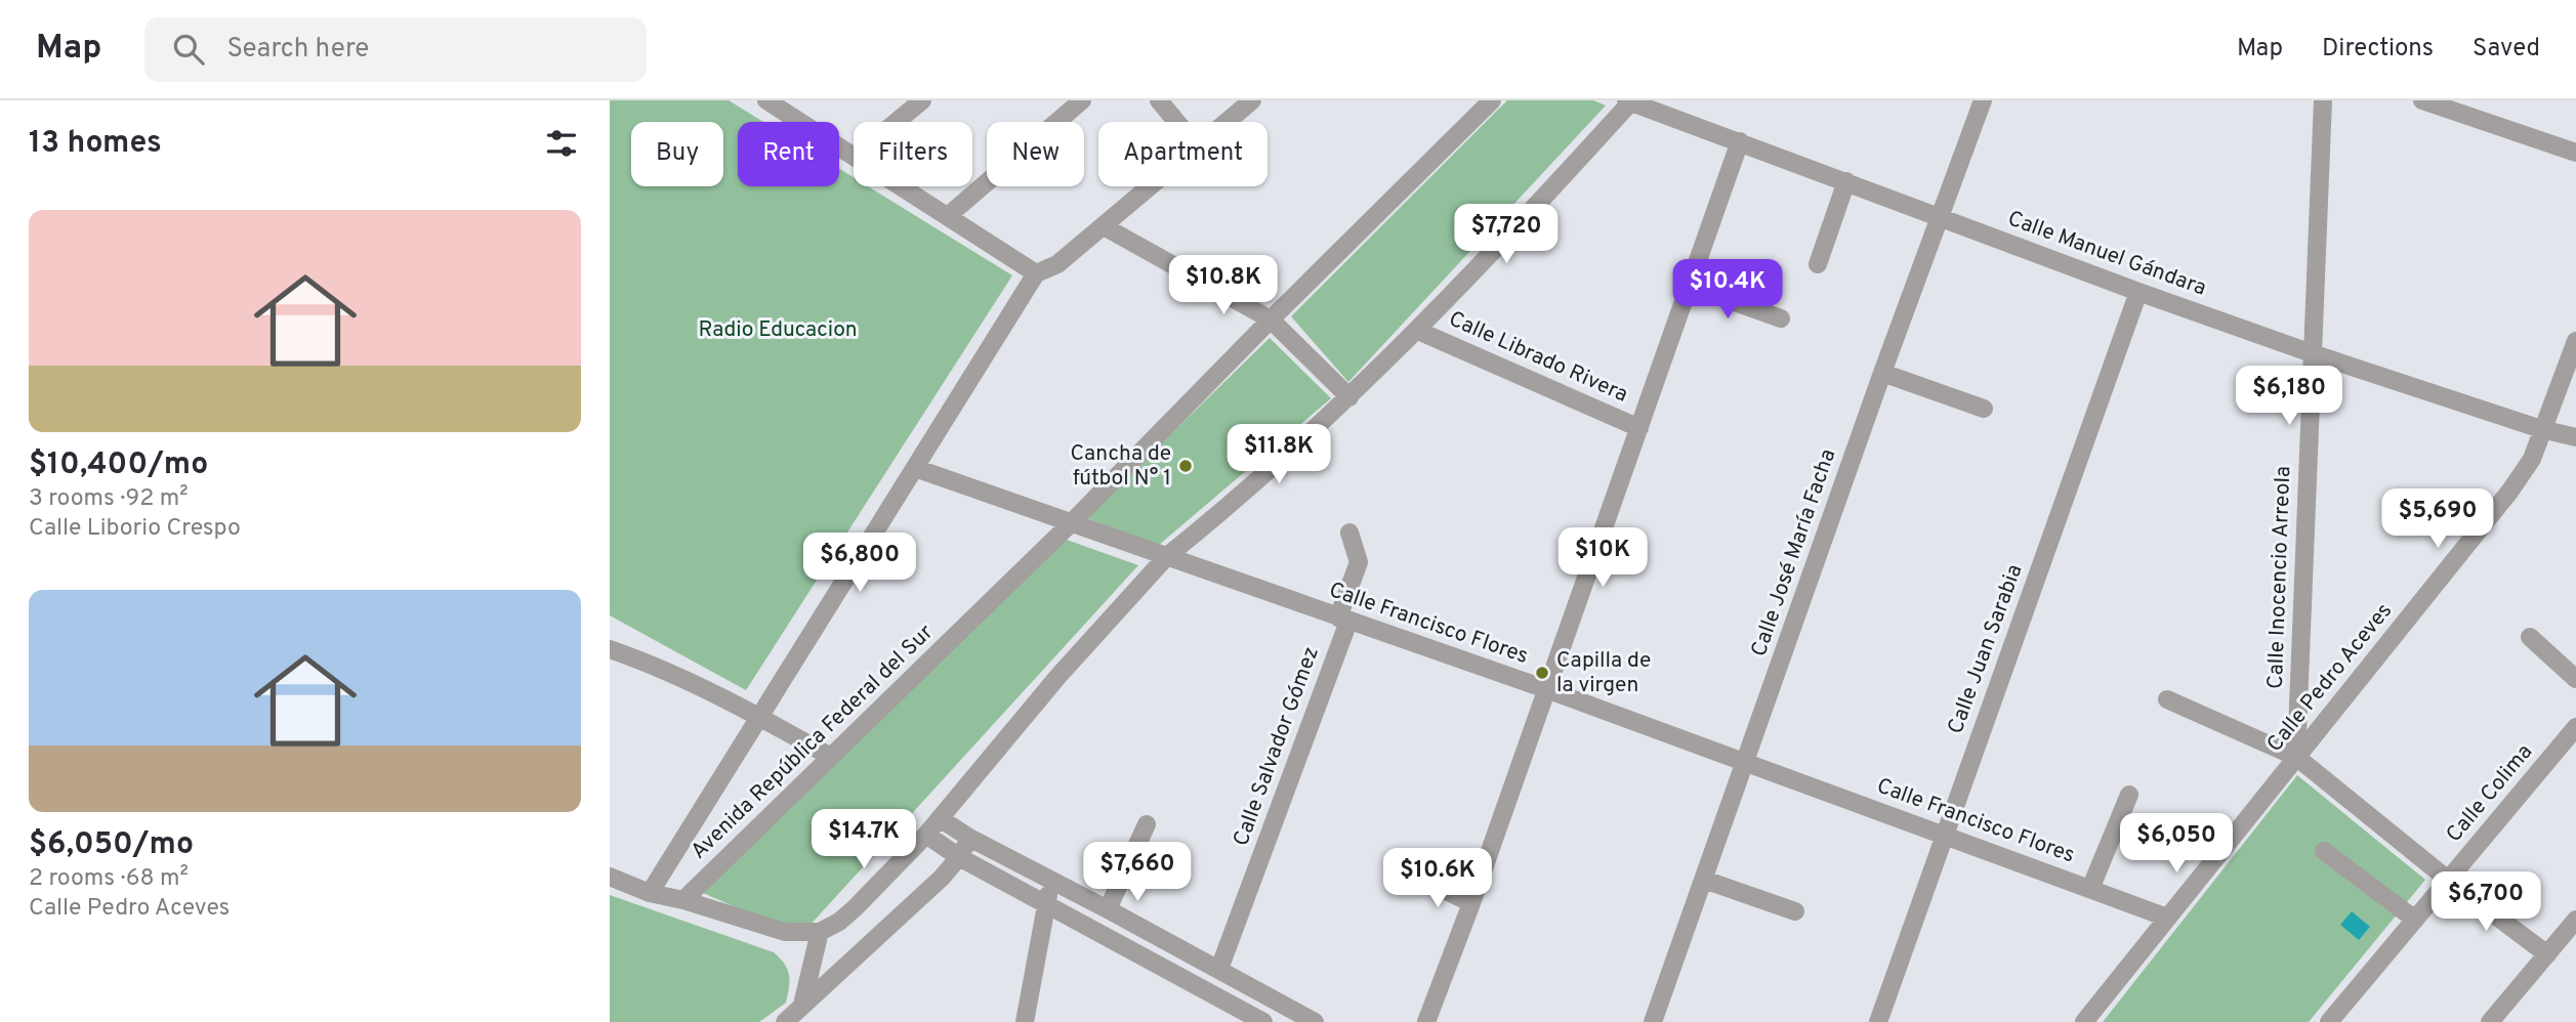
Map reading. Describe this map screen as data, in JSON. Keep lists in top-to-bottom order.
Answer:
{
  "streets": {
    "street": [
      "Calle Manuel Gándara",
      "Calle Librado Rivera",
      "Calle José María Facha",
      "Calle Inocencio Arreola",
      "Calle Francisco Flores",
      "Calle Juan Sarabia",
      "Calle Pedro Aceves",
      "Avenida República Federal del Sur",
      "Calle Salvador Gómez",
      "Calle Colima"
    ]
  },
  "crossings": [
    ["Calle Manuel Gándara", "Calle José María Facha"],
    ["Calle Manuel Gándara", "Calle Inocencio Arreola"],
    ["Calle Manuel Gándara", "Calle Juan Sarabia"],
    ["Calle Manuel Gándara", "Calle Pedro Aceves"],
    ["Calle José María Facha", "Calle Francisco Flores"],
    ["Calle Inocencio Arreola", "Calle Pedro Aceves"],
    ["Calle Francisco Flores", "Calle Juan Sarabia"],
    ["Calle Francisco Flores", "Calle Pedro Aceves"],
    ["Calle Francisco Flores", "Avenida República Federal del Sur"],
    ["Calle Francisco Flores", "Calle Salvador Gómez"]
  ],
  "parks": ["Radio Educacion"],
  "places": ["Cancha de fútbol N° 1", "Capilla de la virgen"],
  "page": {
    "header": "Map",
    "search": "Search here",
    "nav": ["Map", "Directions", "Saved"],
    "heading": "13 homes",
    "chip": [
      "Buy",
      "Rent",
      "Filters",
      "New",
      "Apartment"
    ],
    "list": [
      {
        "name": "$10,400/mo",
        "note": "3 rooms · 92 m² · Calle Liborio Crespo"
      },
      {
        "name": "$6,050/mo",
        "note": "2 rooms · 68 m² · Calle Pedro Aceves"
      }
    ],
    "price": [
      "$7,720",
      "$10.8K",
      "$10.4K",
      "$6,180",
      "$11.8K",
      "$5,690",
      "$10K",
      "$6,800",
      "$14.7K",
      "$6,050",
      "$7,660",
      "$10.6K",
      "$6,700"
    ]
  }
}
